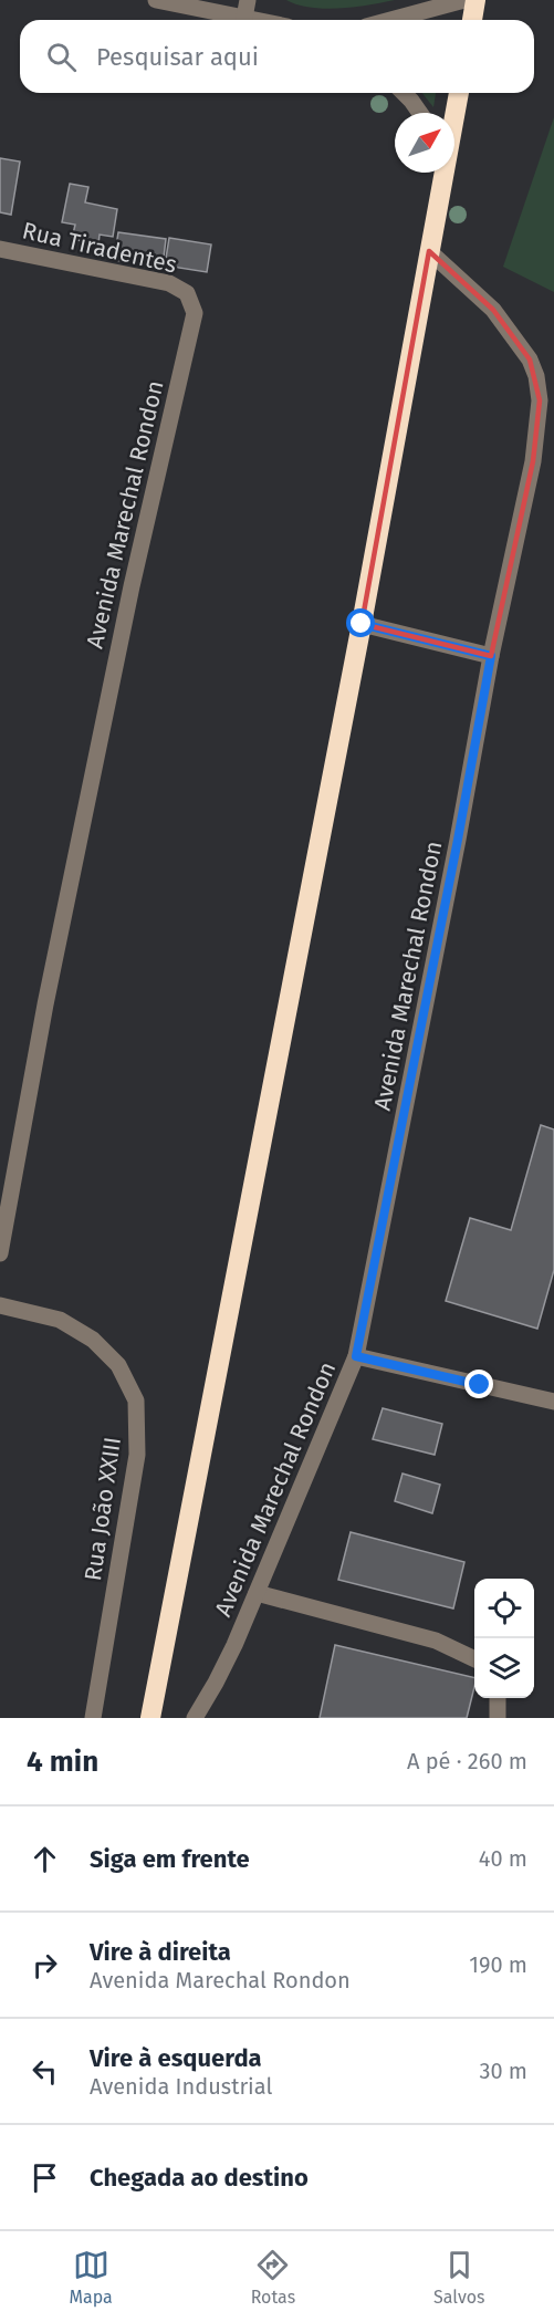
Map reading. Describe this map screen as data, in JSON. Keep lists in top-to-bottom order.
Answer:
{
  "streets": {
    "street": ["Rua Tiradentes", "Avenida Marechal Rondon", "Rua João XXIII"]
  },
  "crossings": [
    ["Rua Tiradentes", "Avenida Marechal Rondon"]
  ],
  "north": "top right",
  "page": {
    "search": "Pesquisar aqui",
    "heading": ["4 min", "A pé · 260 m"],
    "list": [
      ["Siga em frente", "40 m"],
      ["Vire à direita", "Avenida Marechal Rondon", "190 m"],
      ["Vire à esquerda", "Avenida Industrial", "30 m"],
      "Chegada ao destino"
    ],
    "nav": ["Mapa", "Rotas", "Salvos"]
  }
}
